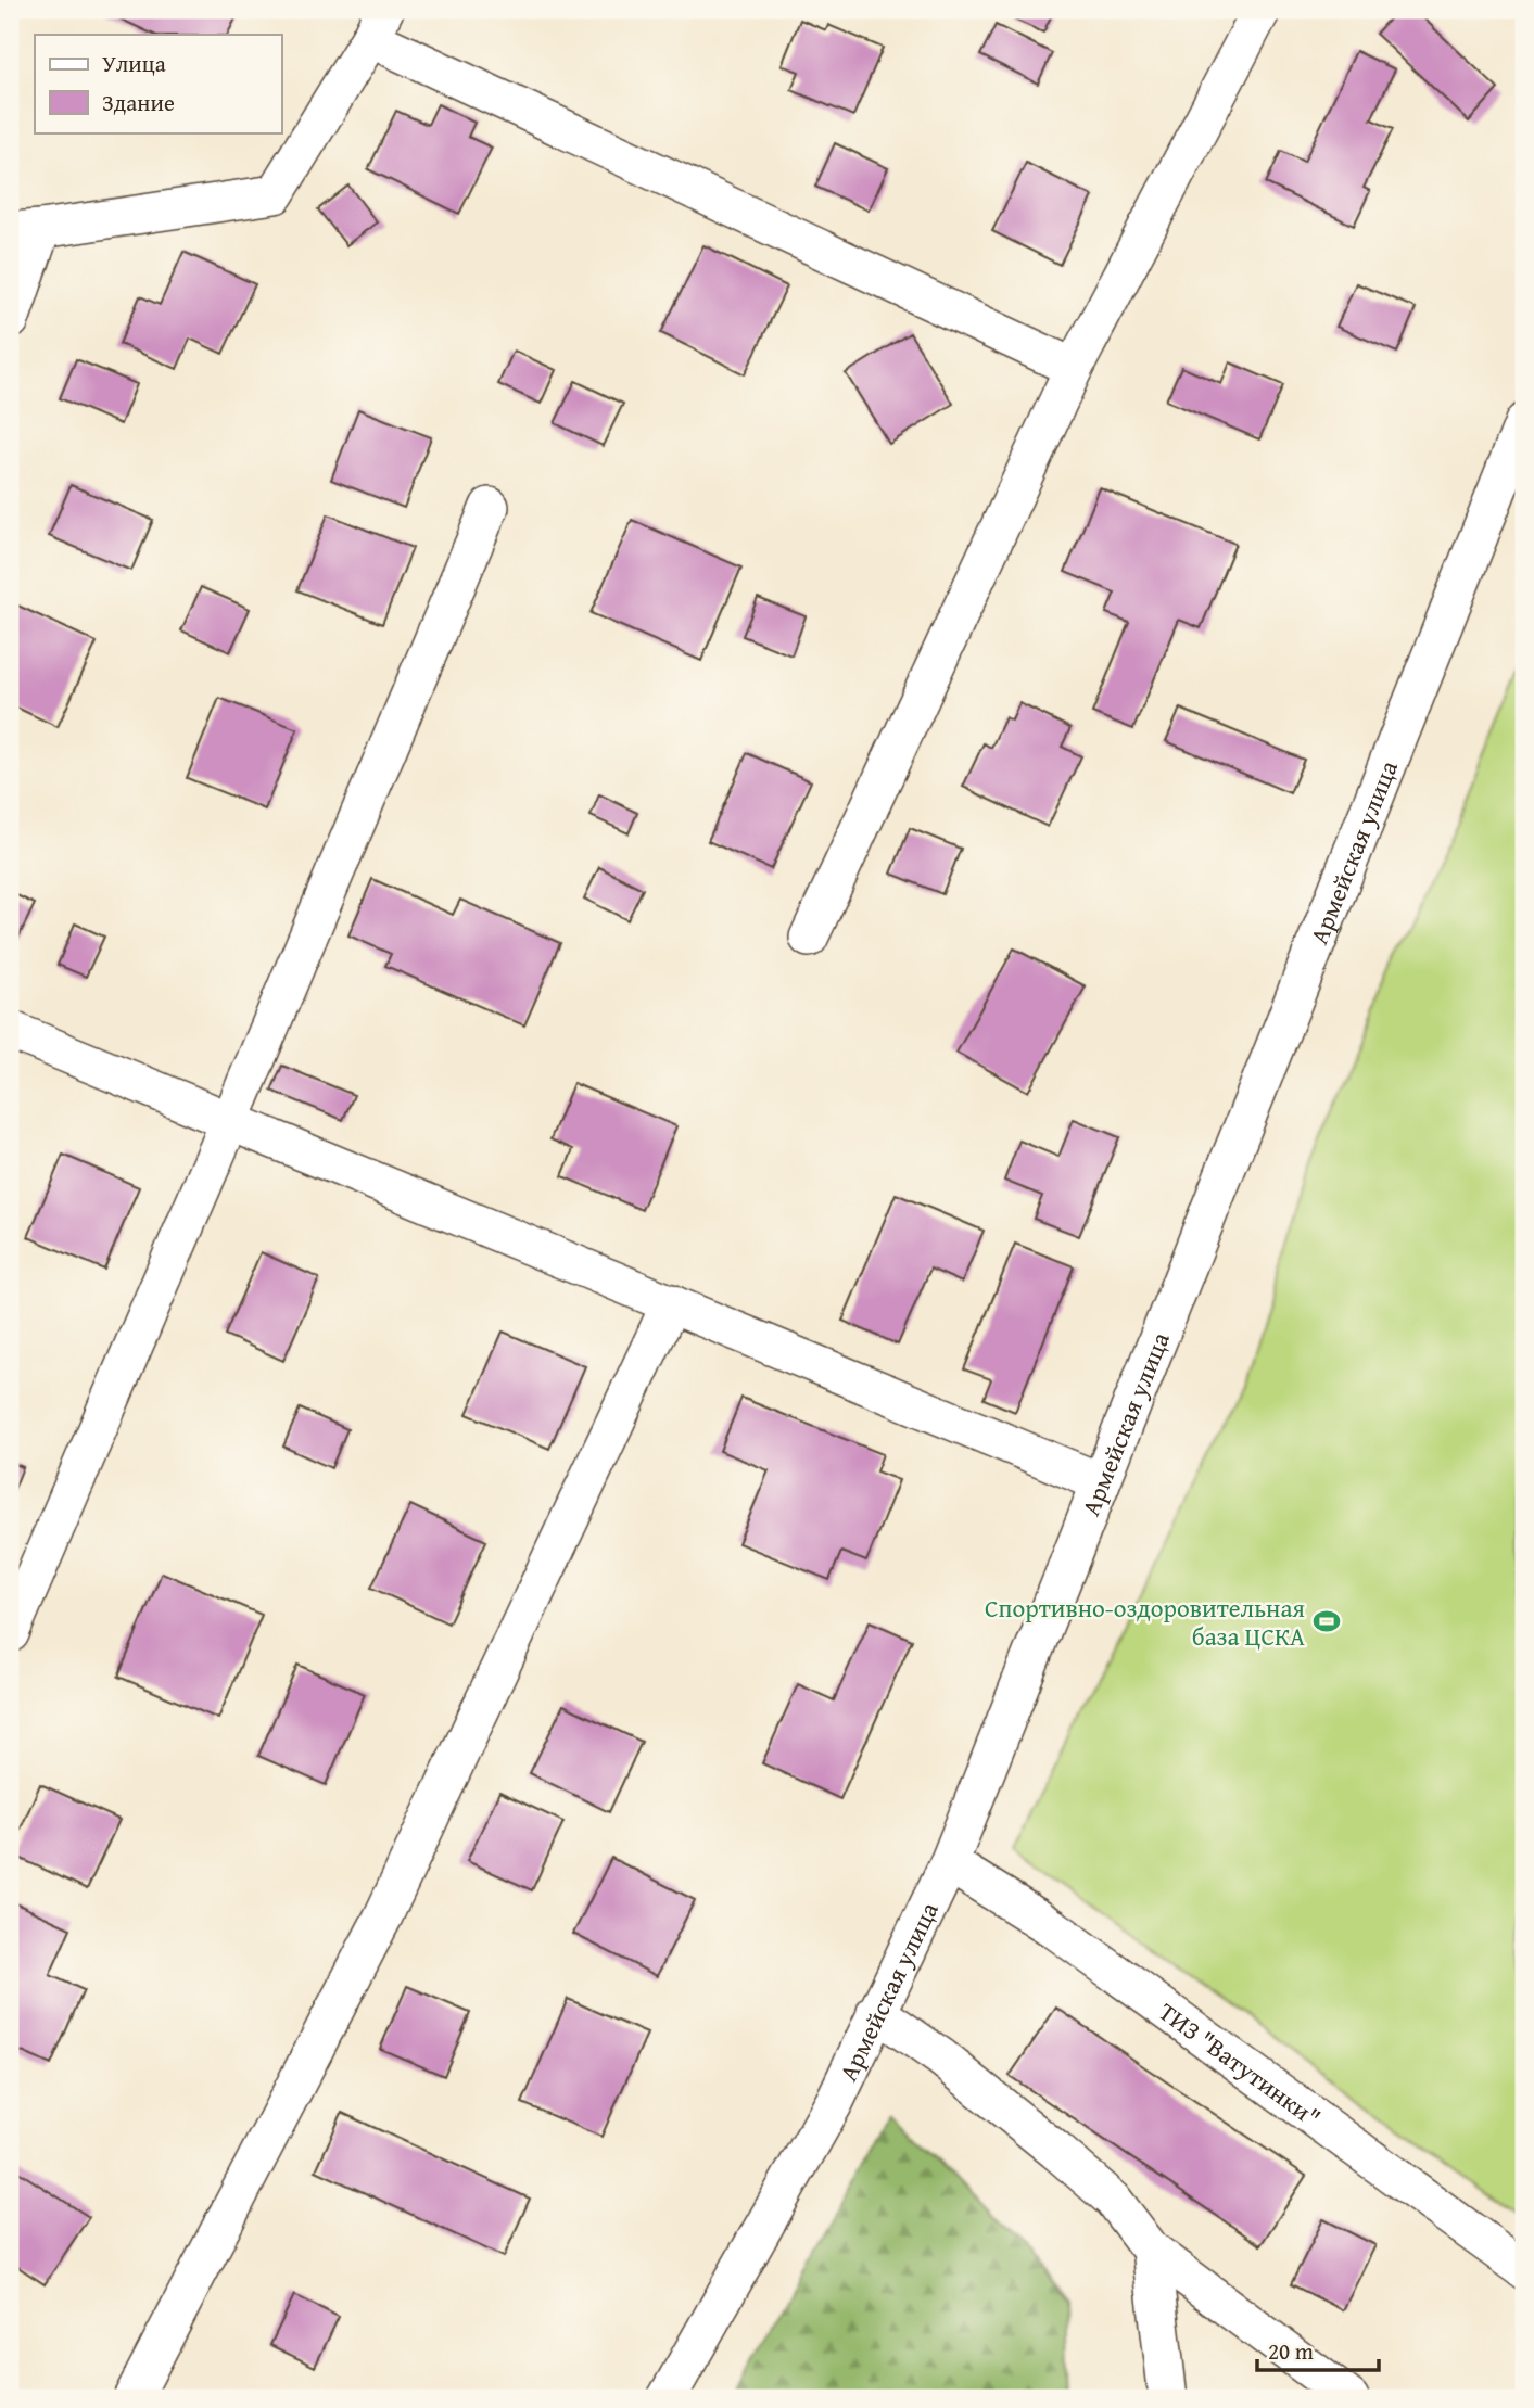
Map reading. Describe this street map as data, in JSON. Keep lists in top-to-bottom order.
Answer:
{
  "streets": {
    "street": ["Армейская улица", "ТИЗ \"Ватутинки\""]
  },
  "crossings": [
    ["Армейская улица", "ТИЗ \"Ватутинки\""]
  ],
  "places": {
    "sports": ["Спортивно-оздоровительная база ЦСКА"]
  },
  "legend": ["Улица", "Здание"],
  "scale_bar": "20 m"
}
